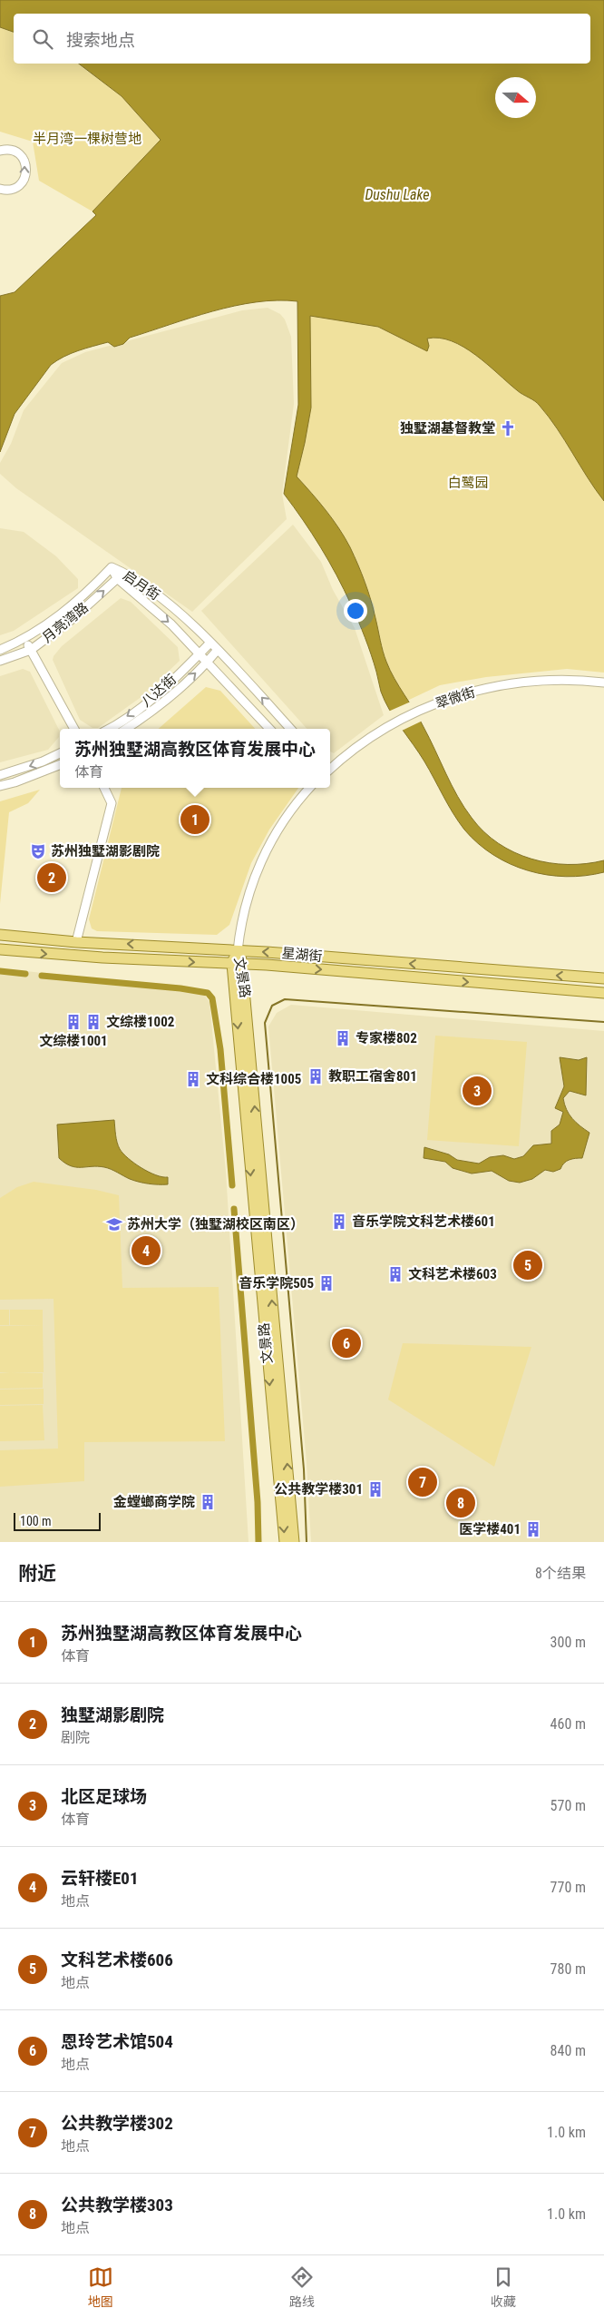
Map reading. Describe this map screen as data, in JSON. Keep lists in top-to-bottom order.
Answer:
{
  "streets": {
    "main road": ["星湖街", "文景路"],
    "street": [
      "启月街",
      "月亮湾路",
      "八达街",
      "翠微街"
    ]
  },
  "crossings": [
    ["启月街", "月亮湾路"],
    ["启月街", "八达街"],
    ["星湖街", "文景路"]
  ],
  "water": ["Dushu Lake"],
  "parks": ["半月湾一棵树营地", "白鹭园"],
  "places": {
    "church": ["独墅湖基督教堂"],
    "theatre": ["苏州独墅湖影剧院"],
    "building": [
      "文综楼1001",
      "文综楼1002",
      "专家楼802",
      "教职工宿舍801",
      "文科综合楼1005",
      "音乐学院文科艺术楼601",
      "文科艺术楼603",
      "音乐学院505",
      "公共教学楼301",
      "金螳螂商学院",
      "医学楼401"
    ],
    "school or university": ["苏州大学（独墅湖校区南区）"]
  },
  "scale_bar": "100 m",
  "north": "right",
  "page": {
    "search": "搜索地点",
    "popup": ["苏州独墅湖高教区体育发展中心", "体育"],
    "pins": [
      "1",
      "2",
      "3",
      "4",
      "5",
      "6",
      "7",
      "8"
    ],
    "scale": "100 m",
    "heading": ["附近", "8个结果"],
    "list": [
      {
        "mark": "1",
        "name": "苏州独墅湖高教区体育发展中心",
        "note": "体育",
        "value": "300 m"
      },
      {
        "mark": "2",
        "name": "独墅湖影剧院",
        "note": "剧院",
        "value": "460 m"
      },
      {
        "mark": "3",
        "name": "北区足球场",
        "note": "体育",
        "value": "570 m"
      },
      {
        "mark": "4",
        "name": "云轩楼E01",
        "note": "地点",
        "value": "770 m"
      },
      {
        "mark": "5",
        "name": "文科艺术楼606",
        "note": "地点",
        "value": "780 m"
      },
      {
        "mark": "6",
        "name": "恩玲艺术馆504",
        "note": "地点",
        "value": "840 m"
      },
      {
        "mark": "7",
        "name": "公共教学楼302",
        "note": "地点",
        "value": "1.0 km"
      },
      {
        "mark": "8",
        "name": "公共教学楼303",
        "note": "地点",
        "value": "1.0 km"
      }
    ],
    "nav": ["地图", "路线", "收藏"]
  }
}
